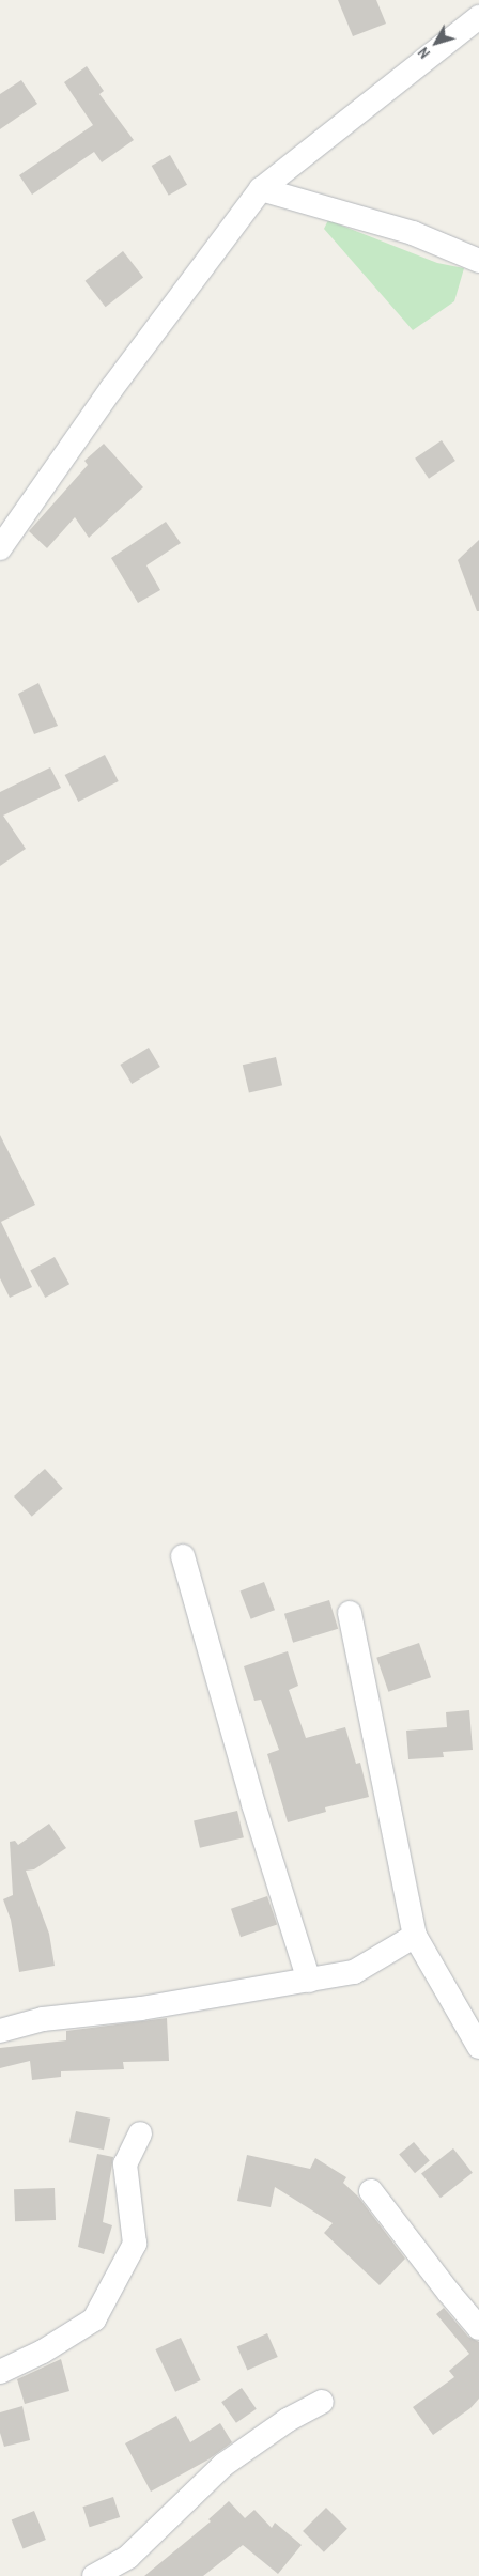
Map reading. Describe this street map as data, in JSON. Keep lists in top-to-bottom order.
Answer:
{
  "north": "bottom left"
}
